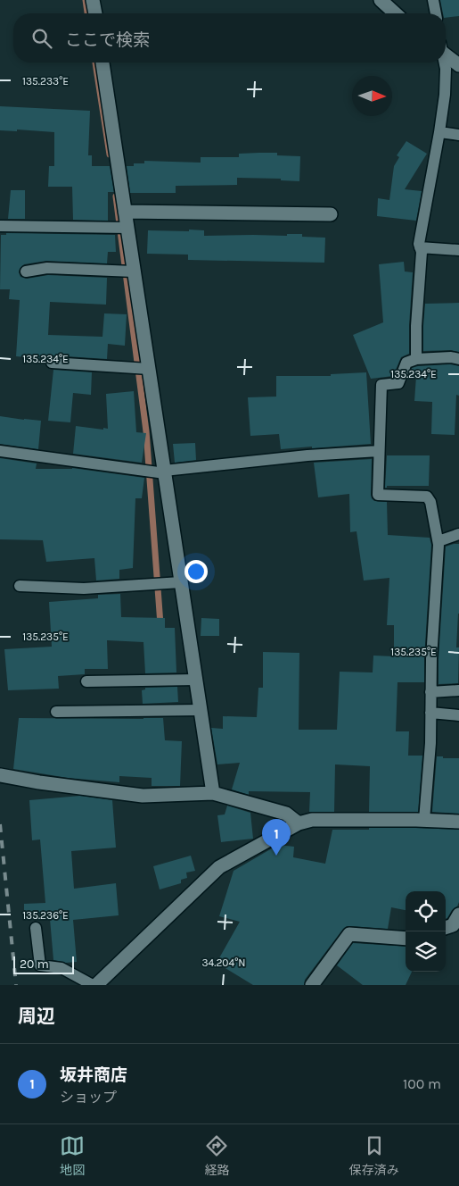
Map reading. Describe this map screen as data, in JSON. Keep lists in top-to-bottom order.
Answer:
{
  "scale_bar": "20 m",
  "north": "right",
  "page": {
    "search": "ここで検索",
    "pins": "1",
    "scale": "20 m",
    "heading": "周辺",
    "list": [
      {
        "mark": "1",
        "name": "坂井商店",
        "note": "ショップ",
        "value": "100 m"
      }
    ],
    "nav": ["地図", "経路", "保存済み"]
  },
  "coordinates": [
    "135.233°E",
    "135.234°E",
    "135.235°E",
    "135.236°E",
    "34.204°N"
  ]
}
